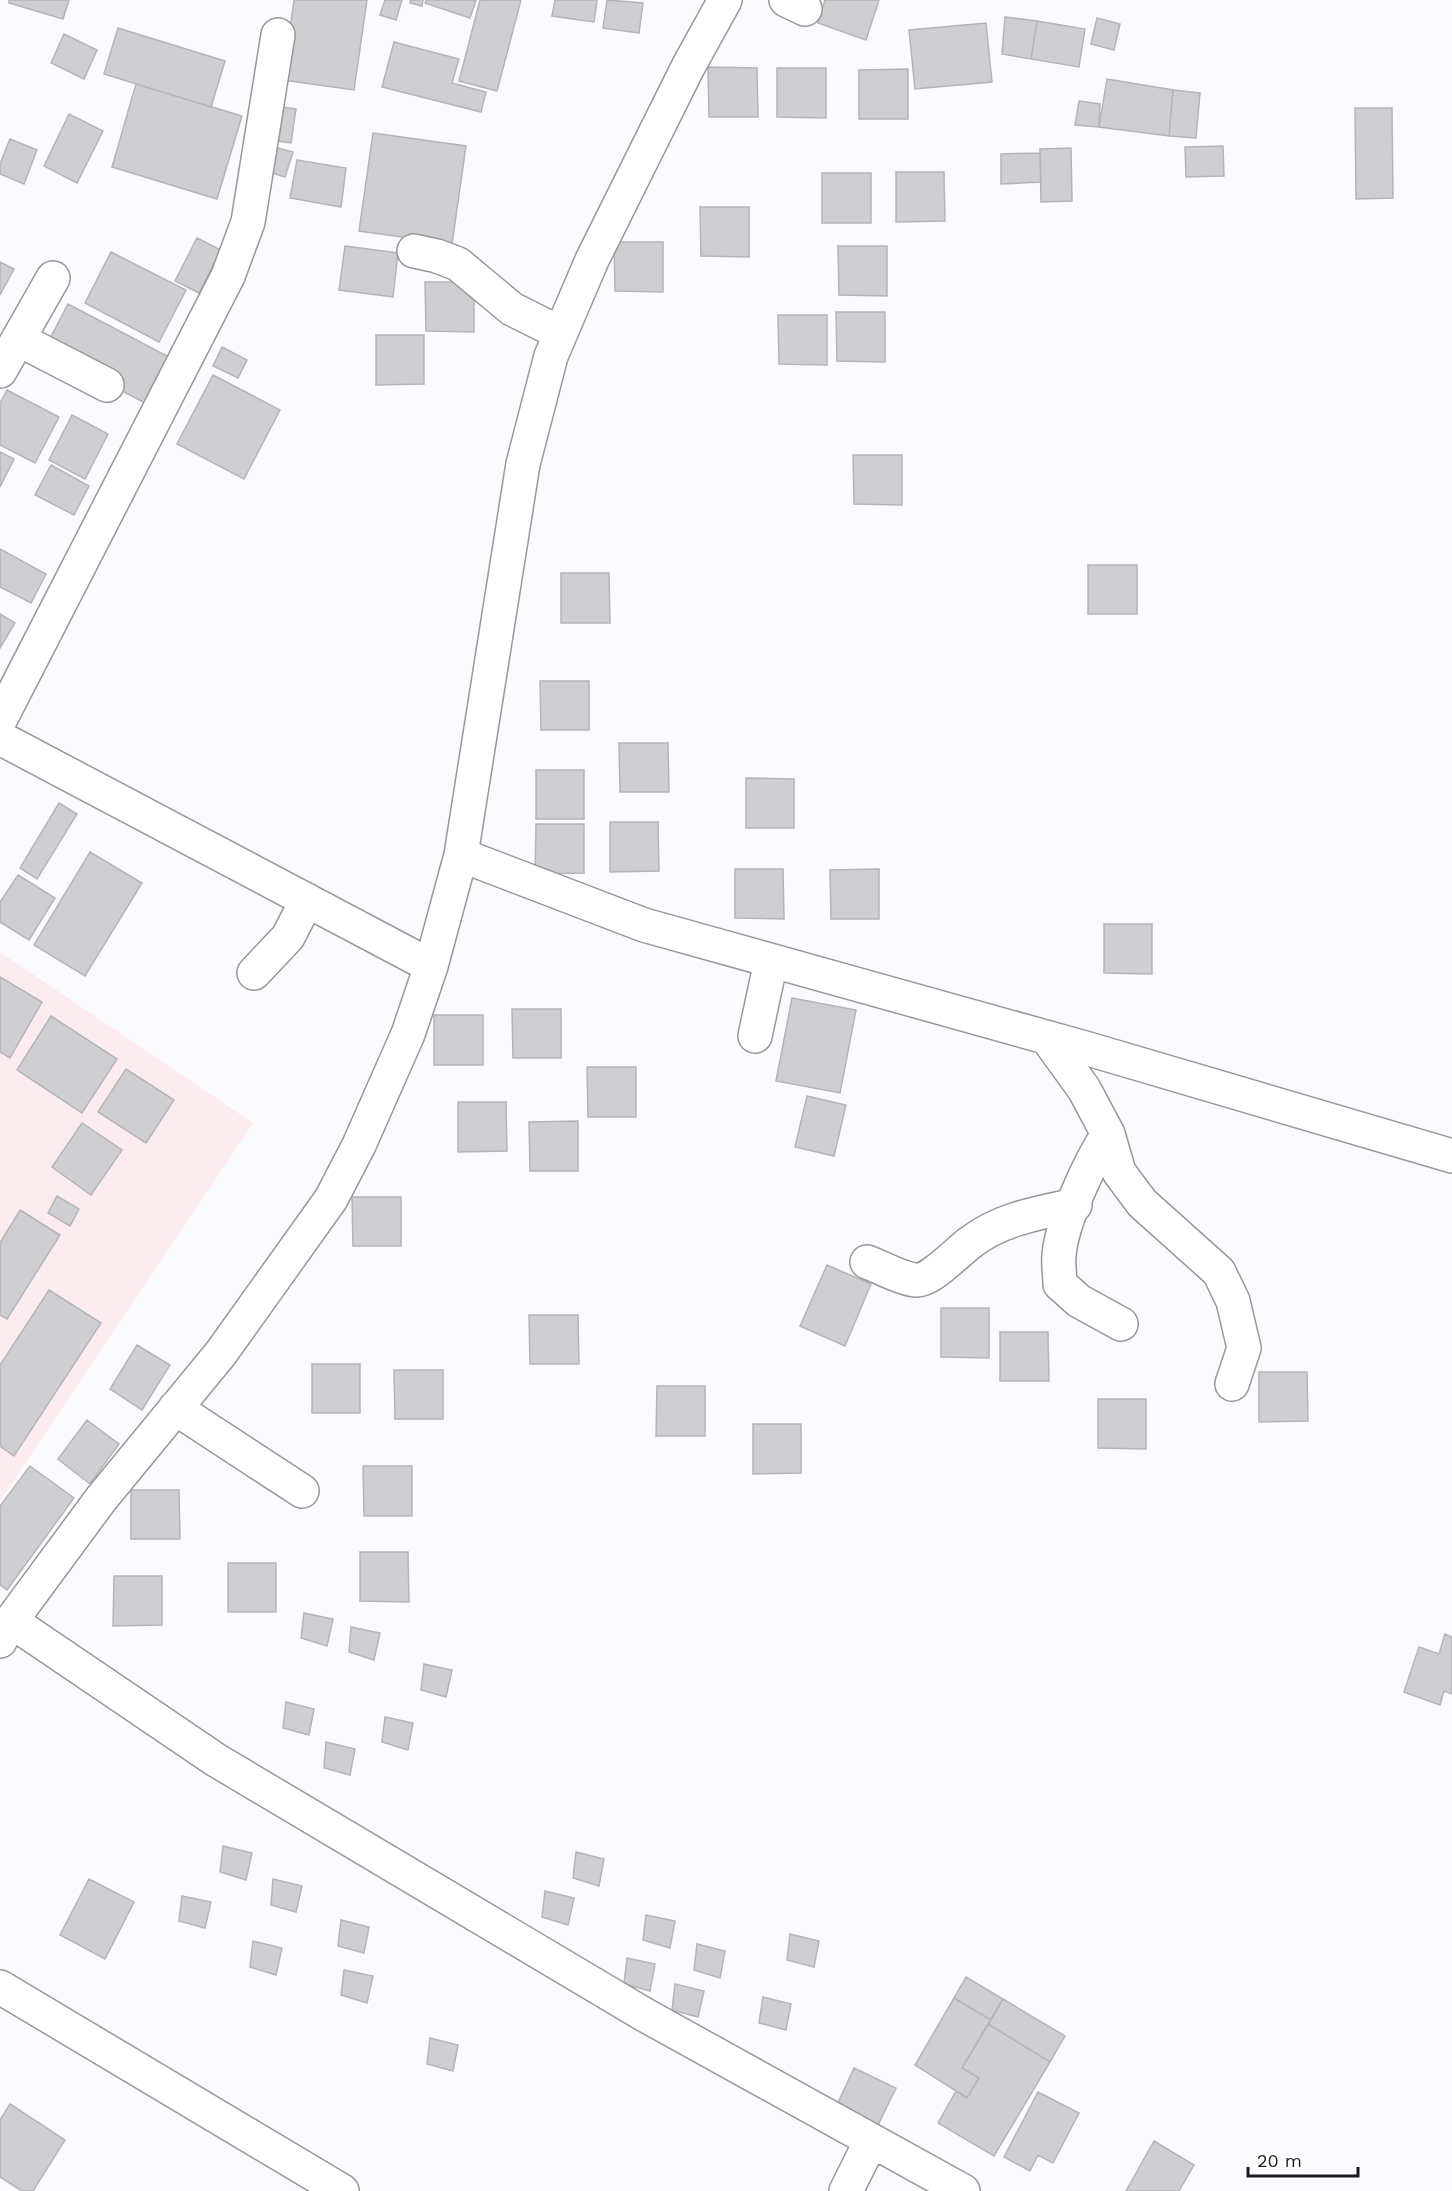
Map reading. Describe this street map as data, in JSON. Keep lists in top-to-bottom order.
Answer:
{
  "scale_bar": "20 m"
}
